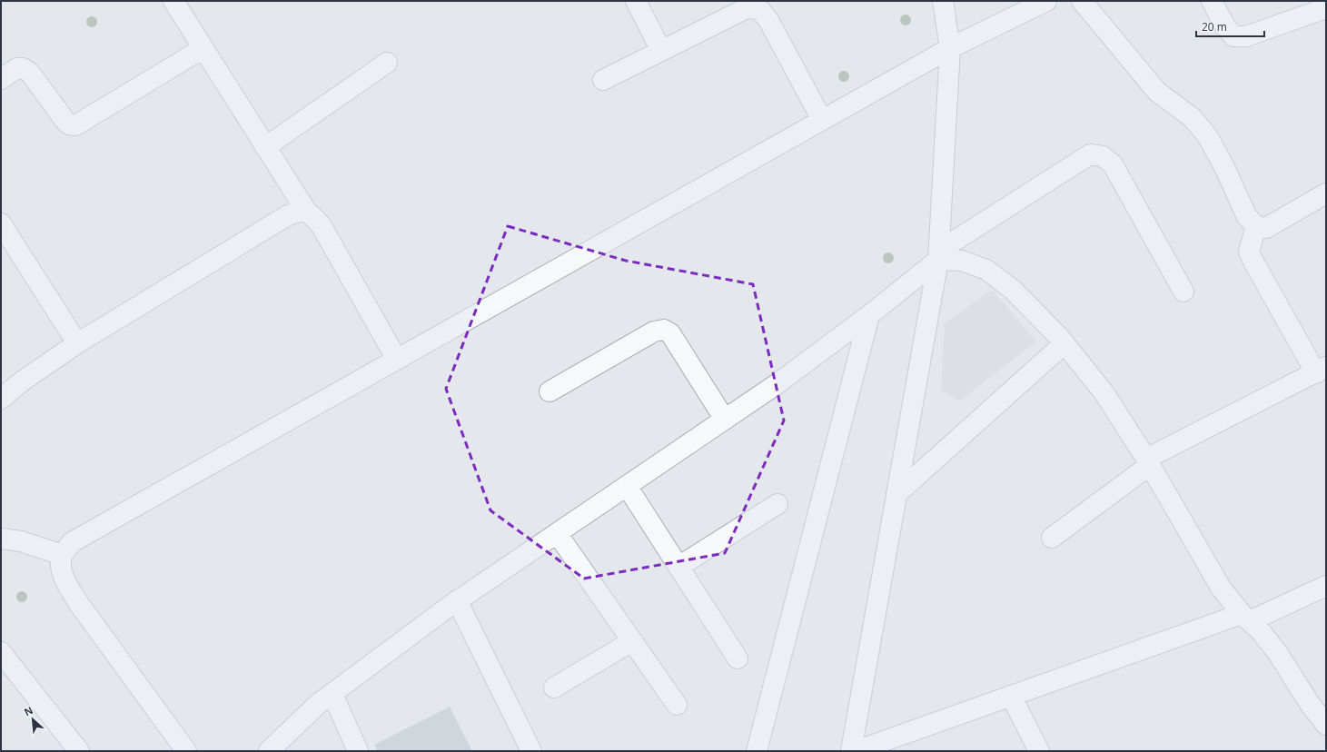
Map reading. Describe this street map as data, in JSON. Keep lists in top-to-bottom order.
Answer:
{
  "scale_bar": "20 m",
  "north": "top left"
}
